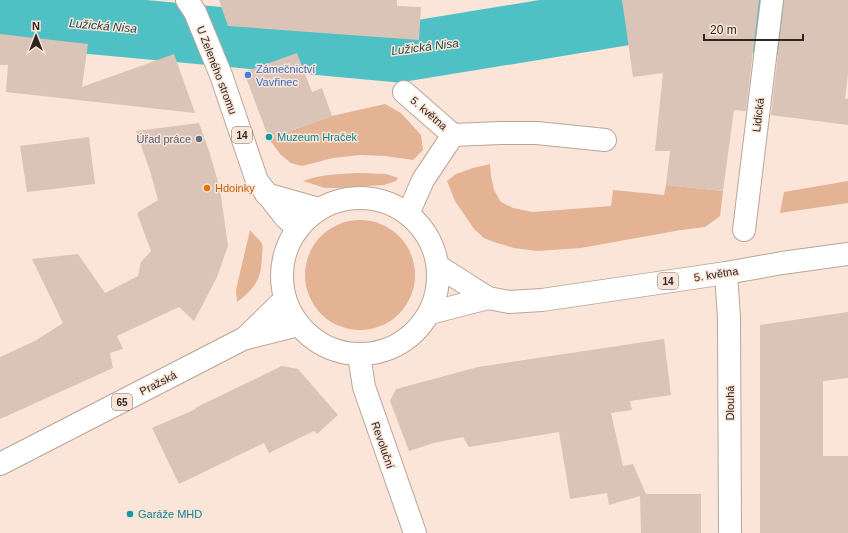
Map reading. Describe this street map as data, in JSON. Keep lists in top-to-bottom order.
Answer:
{
  "streets": {
    "main road": [
      "U Zeleného stromu",
      "5. května",
      "Lidická",
      "14",
      "Pražská",
      "65",
      "Dlouhá",
      "Revoluční"
    ]
  },
  "crossings": [
    ["5. května", "Dlouhá"],
    ["Pražská", "65"]
  ],
  "water": ["Lužická Nisa"],
  "places": [
    "Zámečnictví Vavřinec",
    "Muzeum Hraček",
    "Úřad práce",
    "Hdoinky",
    "Garáže MHD"
  ],
  "scale_bar": "20 m",
  "north": "top"
}
